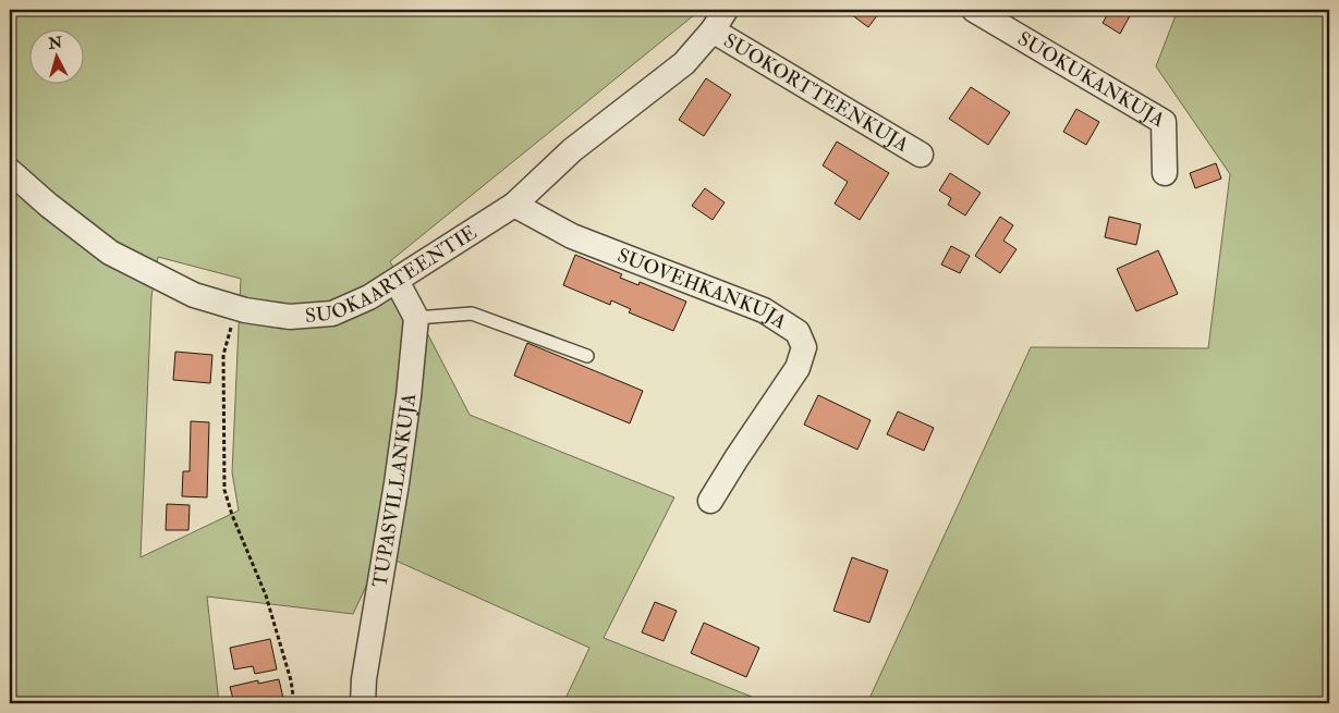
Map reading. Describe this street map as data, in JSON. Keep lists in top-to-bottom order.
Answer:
{
  "streets": {
    "street": [
      "SUOKUKANKUJA",
      "SUOKORTTEENKUJA",
      "SUOKAARTEENTIE",
      "SUOVEHKANKUJA",
      "TUPASVILLANKUJA"
    ]
  },
  "crossings": [
    ["SUOKORTTEENKUJA", "SUOKAARTEENTIE"],
    ["SUOKAARTEENTIE", "SUOVEHKANKUJA"]
  ],
  "north": "top"
}
